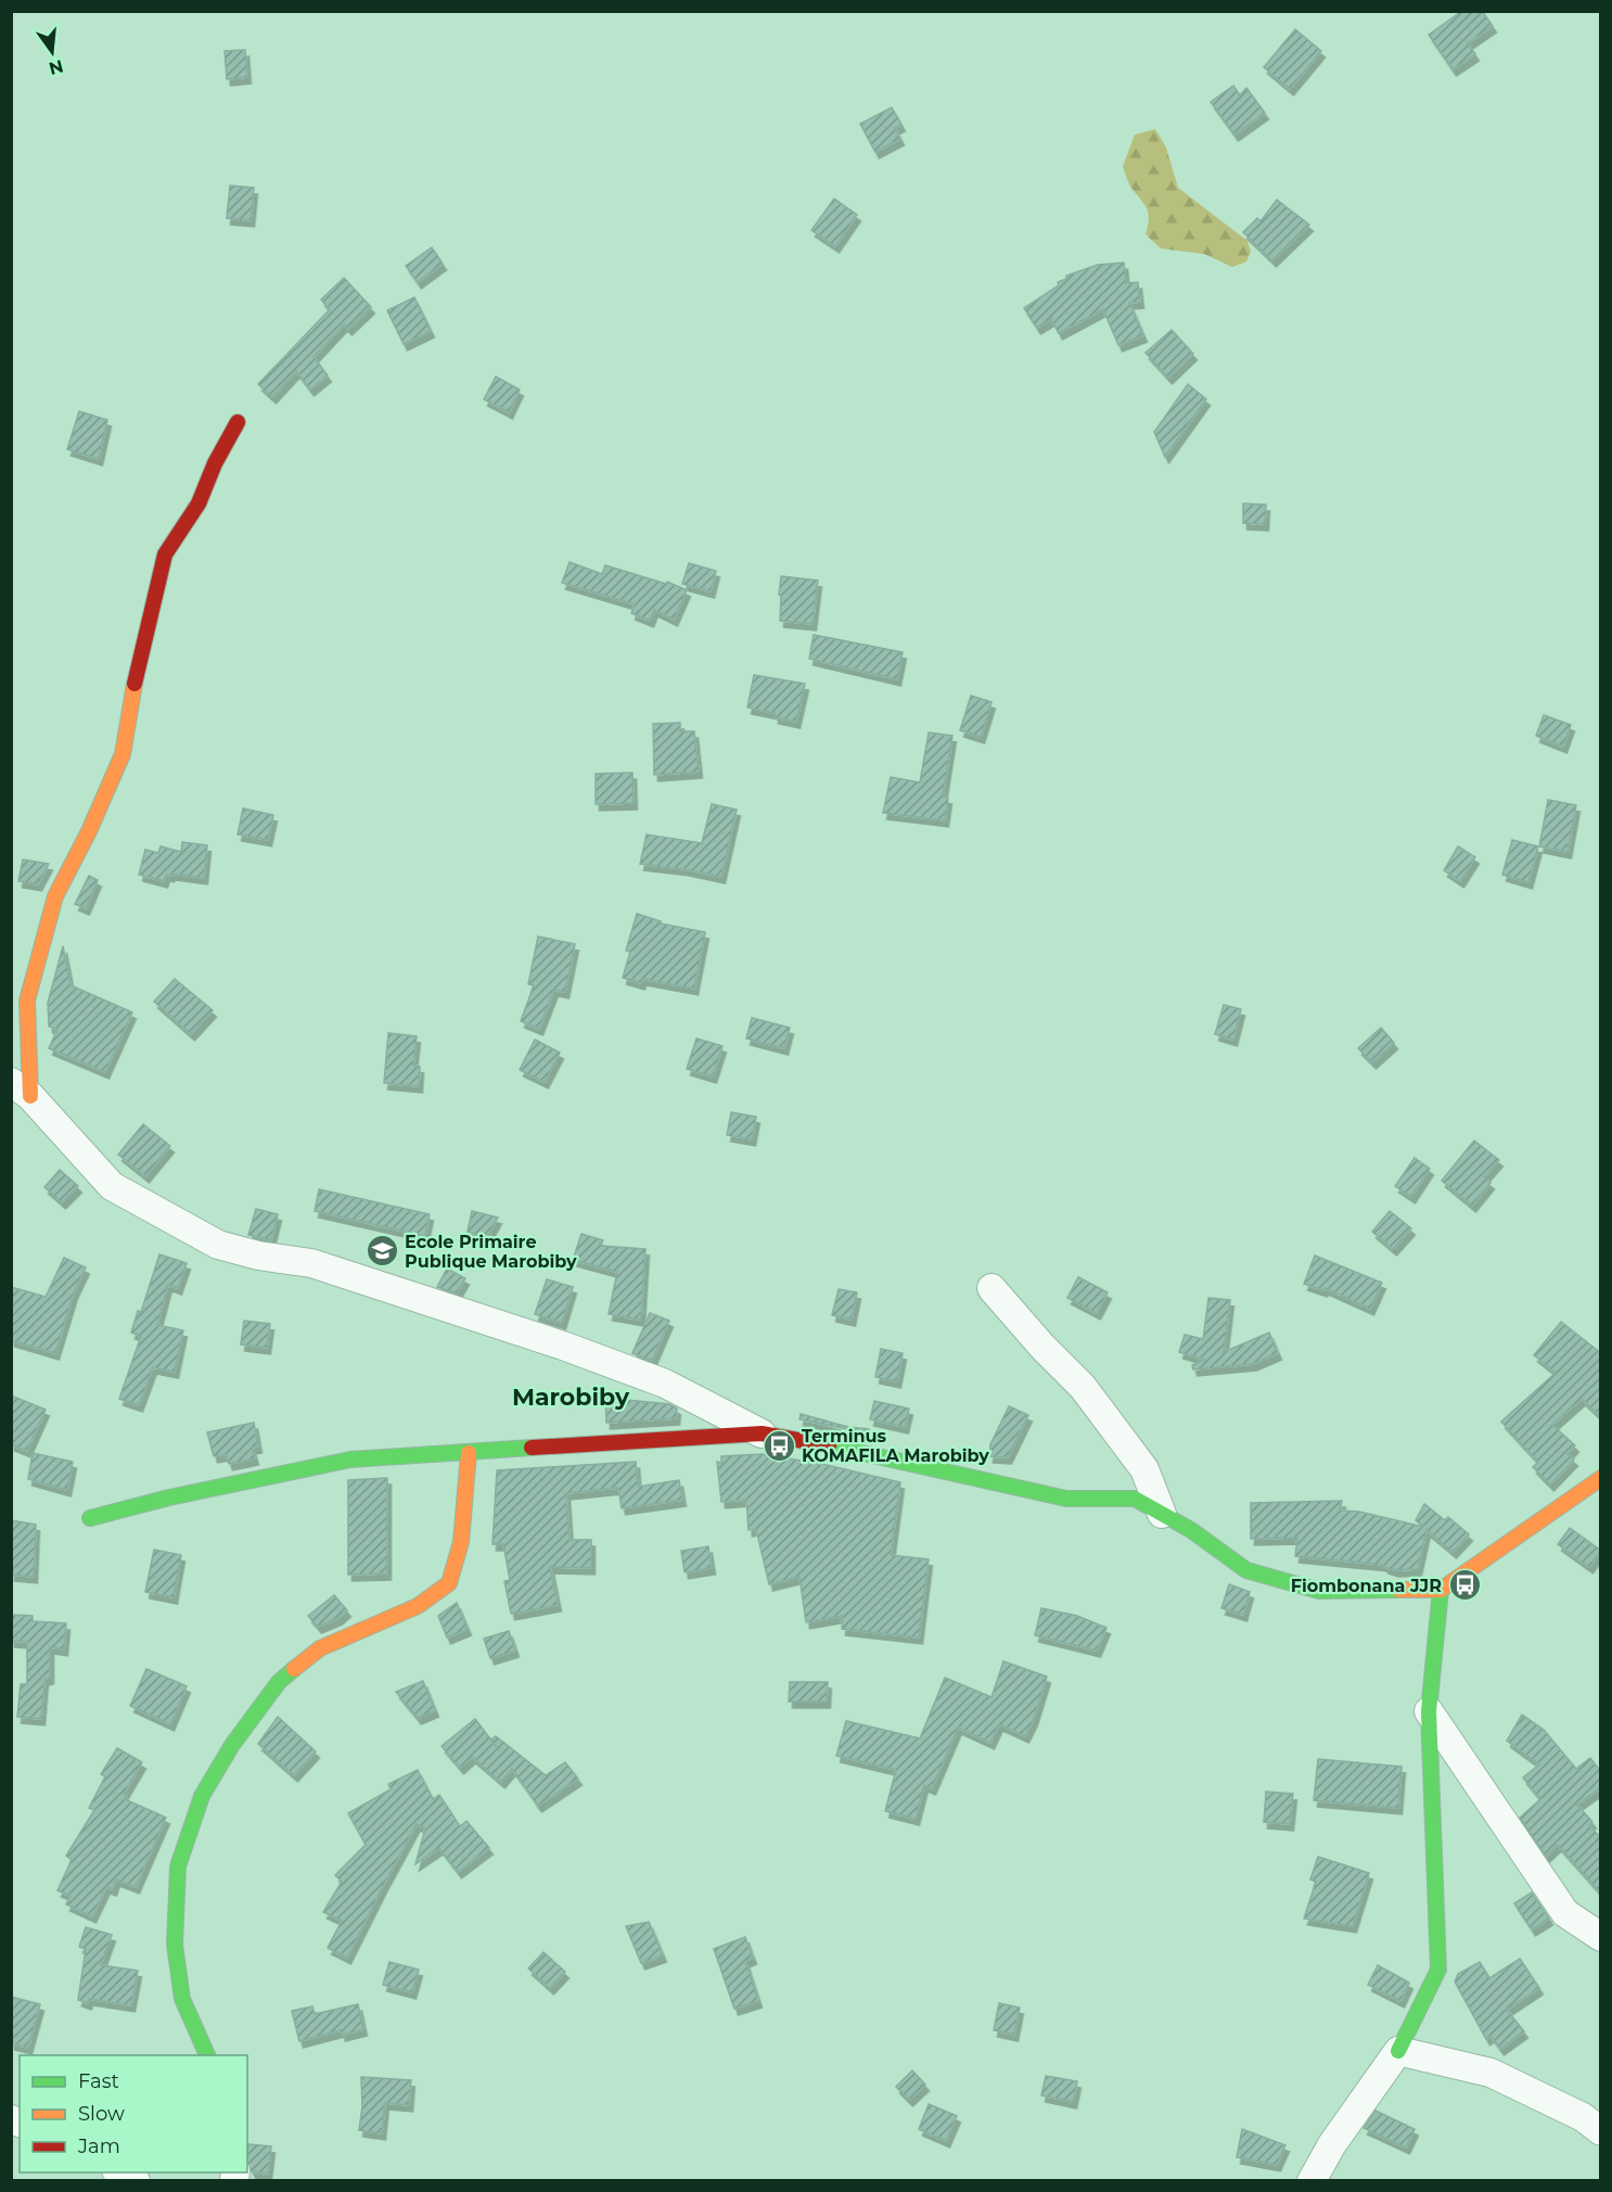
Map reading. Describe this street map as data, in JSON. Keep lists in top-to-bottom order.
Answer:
{
  "districts": ["Marobiby"],
  "places": {
    "school or university": ["Ecole Primaire Publique Marobiby"],
    "bus stop": ["Terminus KOMAFILA Marobiby", "Fiombonana JJR"]
  },
  "legend": ["Fast", "Slow", "Jam"],
  "north": "bottom"
}
